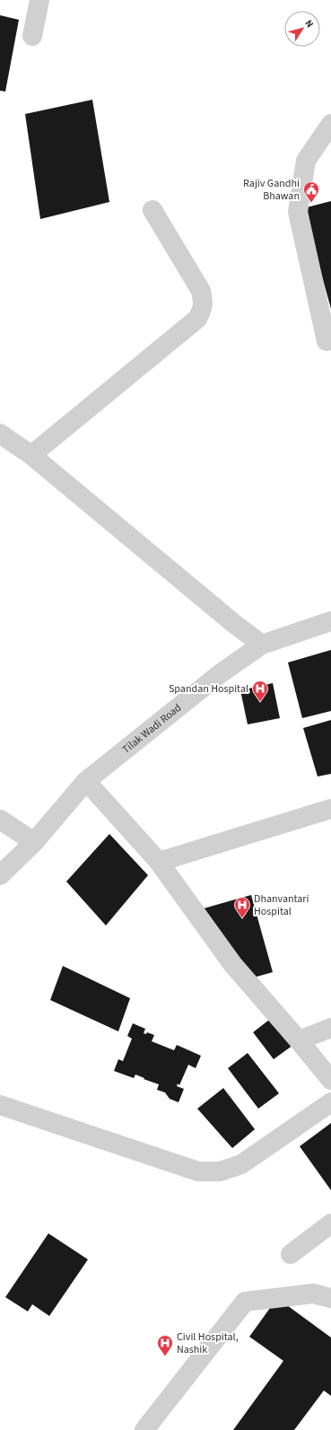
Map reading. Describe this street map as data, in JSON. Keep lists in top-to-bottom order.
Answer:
{
  "streets": {
    "street": ["Tilak Wadi Road"]
  },
  "places": {
    "public building": ["Rajiv Gandhi Bhawan"],
    "hospital": ["Spandan Hospital", "Dhanvantari Hospital", "Civil Hospital, Nashik"]
  },
  "north": "top right"
}
